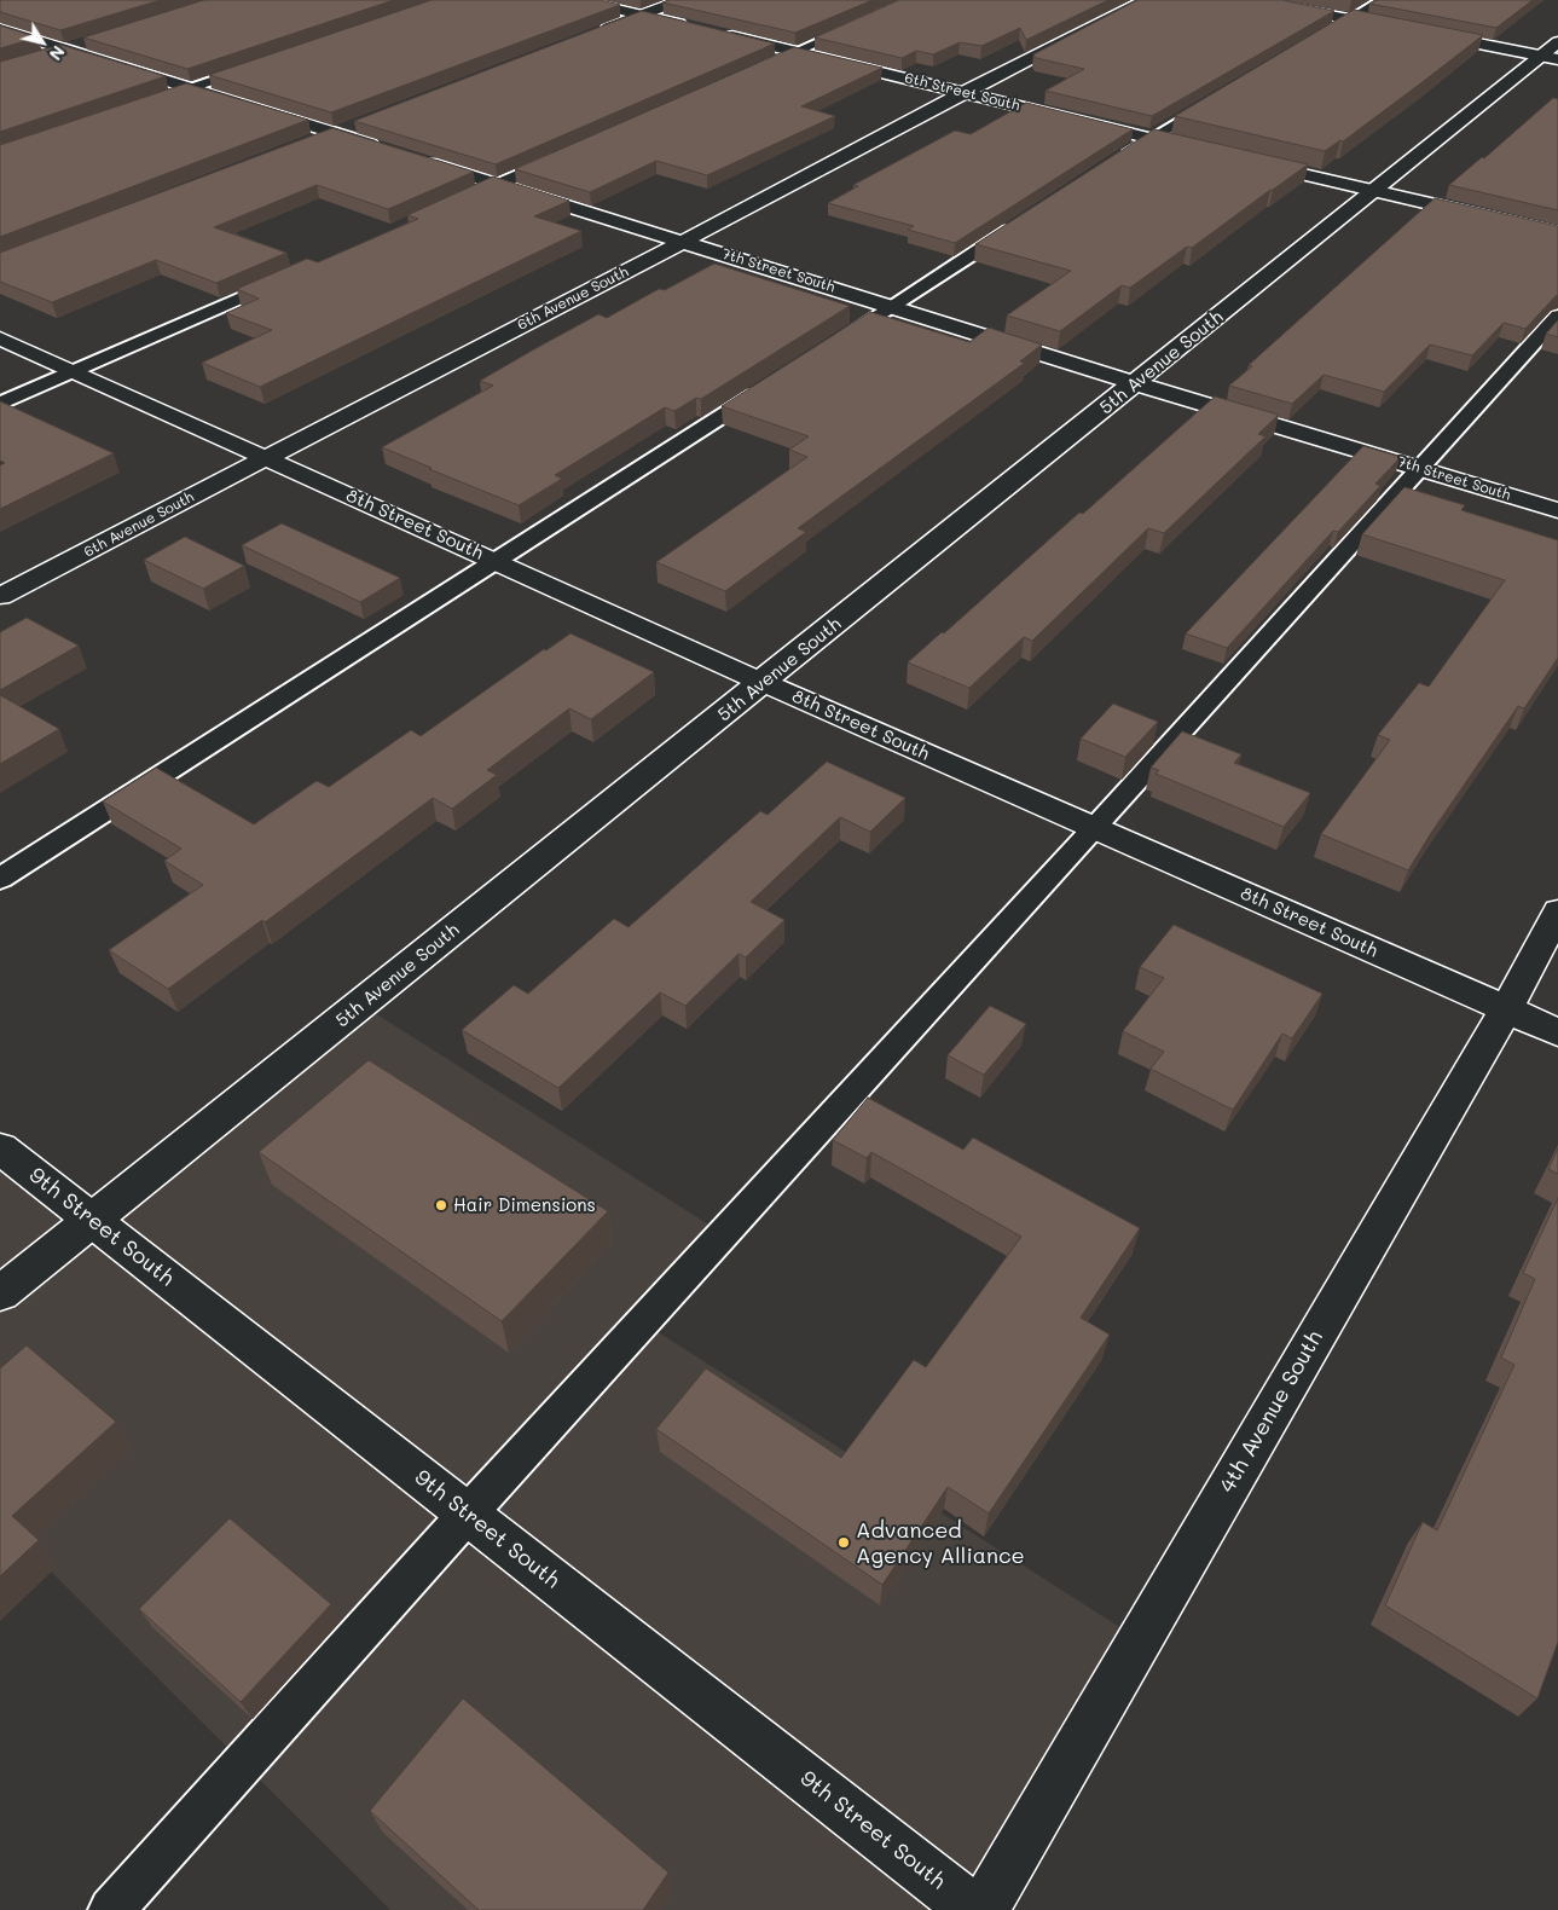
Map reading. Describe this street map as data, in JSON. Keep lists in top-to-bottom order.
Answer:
{
  "streets": {
    "street": [
      "6th Street South",
      "7th Street South",
      "6th Avenue South",
      "5th Avenue South",
      "8th Street South",
      "9th Street South",
      "4th Avenue South"
    ]
  },
  "crossings": [
    ["6th Street South", "6th Avenue South"],
    ["7th Street South", "6th Avenue South"],
    ["7th Street South", "5th Avenue South"],
    ["6th Avenue South", "8th Street South"],
    ["5th Avenue South", "8th Street South"],
    ["5th Avenue South", "9th Street South"],
    ["8th Street South", "4th Avenue South"]
  ],
  "places": ["Hair Dimensions", "Advanced Agency Alliance"],
  "north": "bottom right"
}
